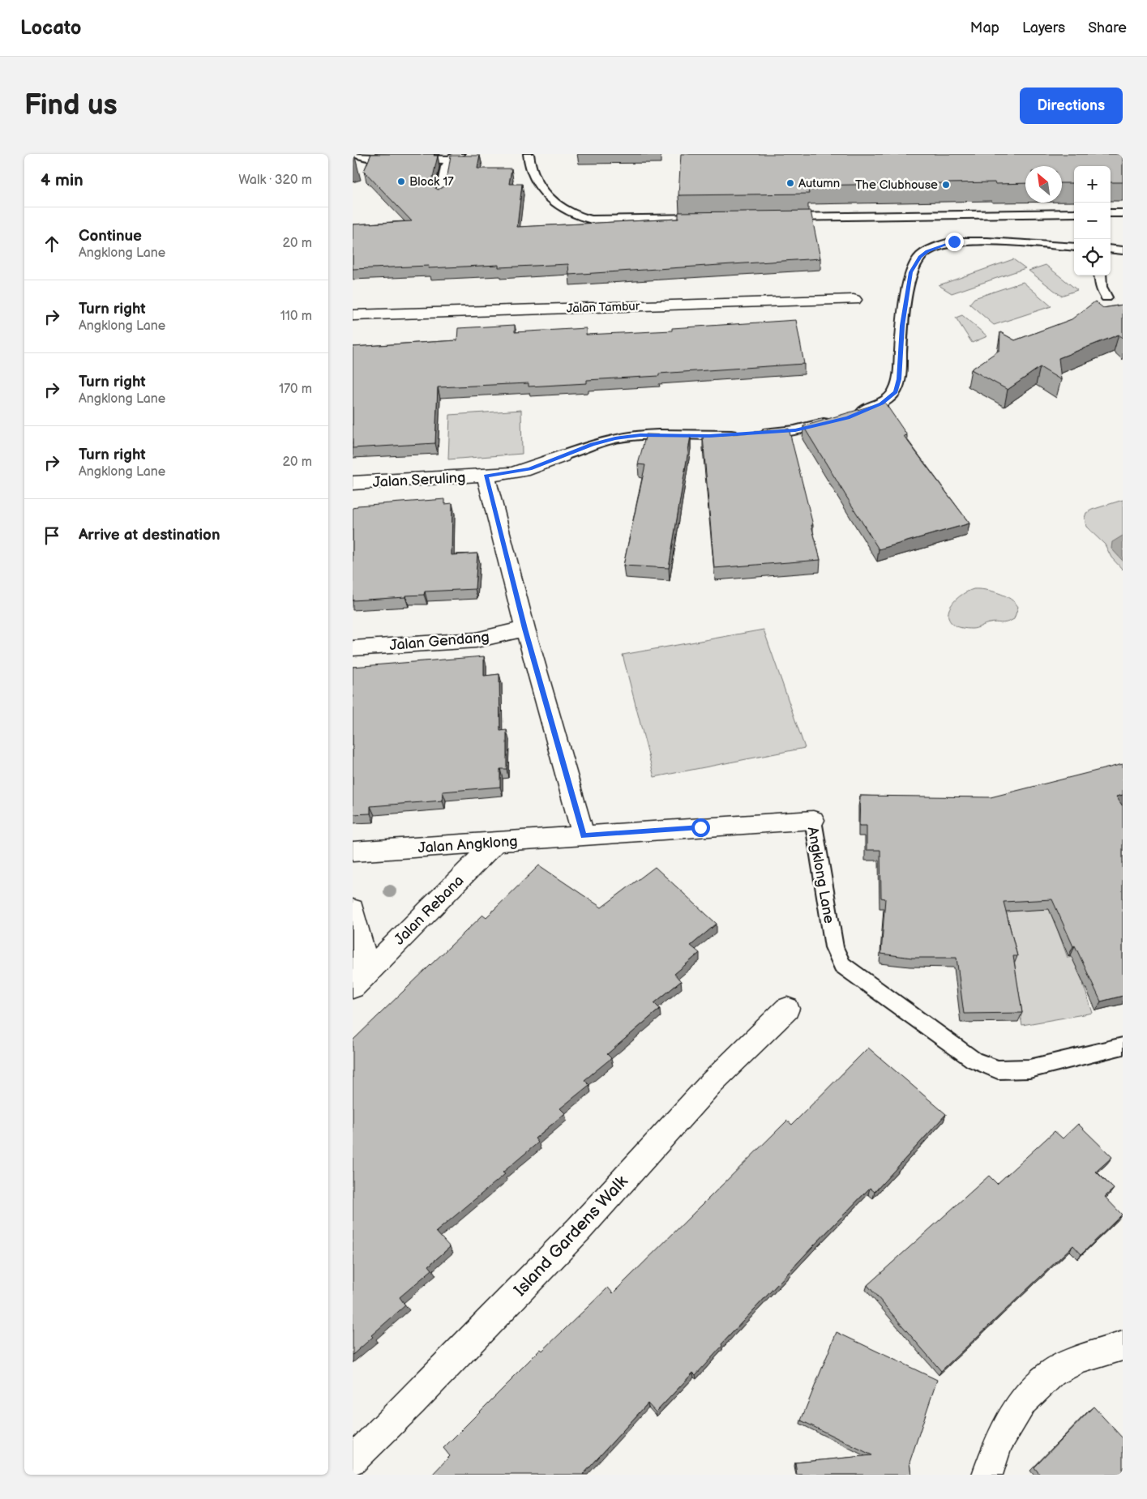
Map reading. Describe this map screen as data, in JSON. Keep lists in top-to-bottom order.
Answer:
{
  "streets": {
    "street": [
      "Jalan Tambur",
      "Jalan Seruling",
      "Jalan Gendang",
      "Jalan Angklong",
      "Angklong Lane",
      "Jalan Rebana",
      "Island Gardens Walk"
    ]
  },
  "crossings": [
    ["Jalan Angklong", "Angklong Lane"],
    ["Jalan Angklong", "Jalan Rebana"]
  ],
  "places": ["Block 17", "Autumn", "The Clubhouse"],
  "north": "top left",
  "page": {
    "header": "Locato",
    "nav": ["Map", "Layers", "Share"],
    "buttons": "Directions",
    "title": "Find us",
    "heading": ["4 min", "Walk · 320 m"],
    "map_buttons": ["+", "−"],
    "list": [
      ["Continue", "Angklong Lane", "20 m"],
      ["Turn right", "Angklong Lane", "110 m"],
      ["Turn right", "Angklong Lane", "170 m"],
      ["Turn right", "Angklong Lane", "20 m"],
      "Arrive at destination"
    ]
  }
}
